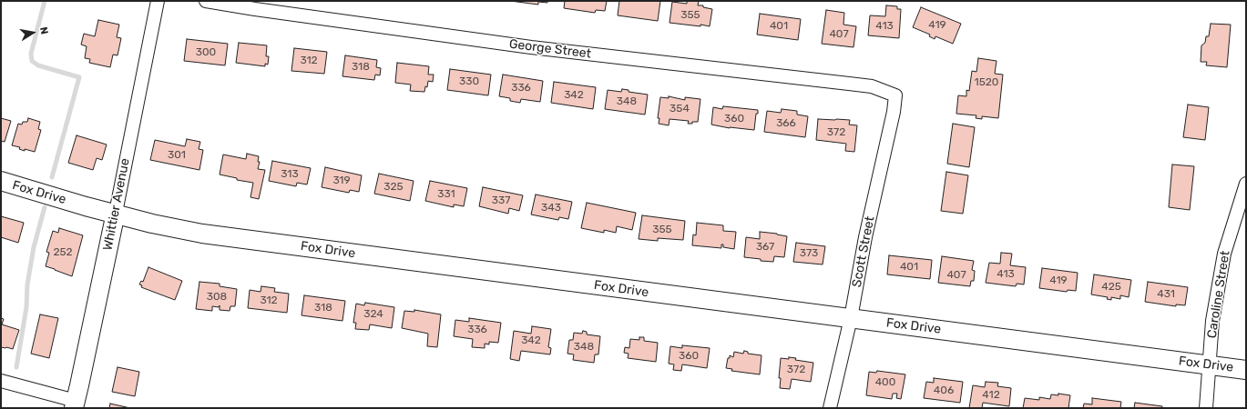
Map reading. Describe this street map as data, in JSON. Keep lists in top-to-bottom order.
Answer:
{
  "streets": {
    "main road": ["Fox Drive", "Whittier Avenue"],
    "street": ["George Street", "Scott Street", "Caroline Street"]
  },
  "crossings": [
    ["George Street", "Scott Street"],
    ["Fox Drive", "Whittier Avenue"],
    ["Fox Drive", "Scott Street"],
    ["Fox Drive", "Caroline Street"]
  ],
  "house_numbers": [
    "355",
    "419",
    "401",
    "413",
    "407",
    "300",
    "312",
    "318",
    "330",
    "1520",
    "336",
    "342",
    "348",
    "354",
    "360",
    "366",
    "372",
    "301",
    "313",
    "319",
    "325",
    "331",
    "337",
    "343",
    "355",
    "367",
    "252",
    "373",
    "401",
    "413",
    "407",
    "419",
    "425",
    "431",
    "308",
    "312",
    "318",
    "324",
    "336",
    "342",
    "348",
    "360",
    "372",
    "400",
    "406",
    "412"
  ],
  "north": "right"
}
